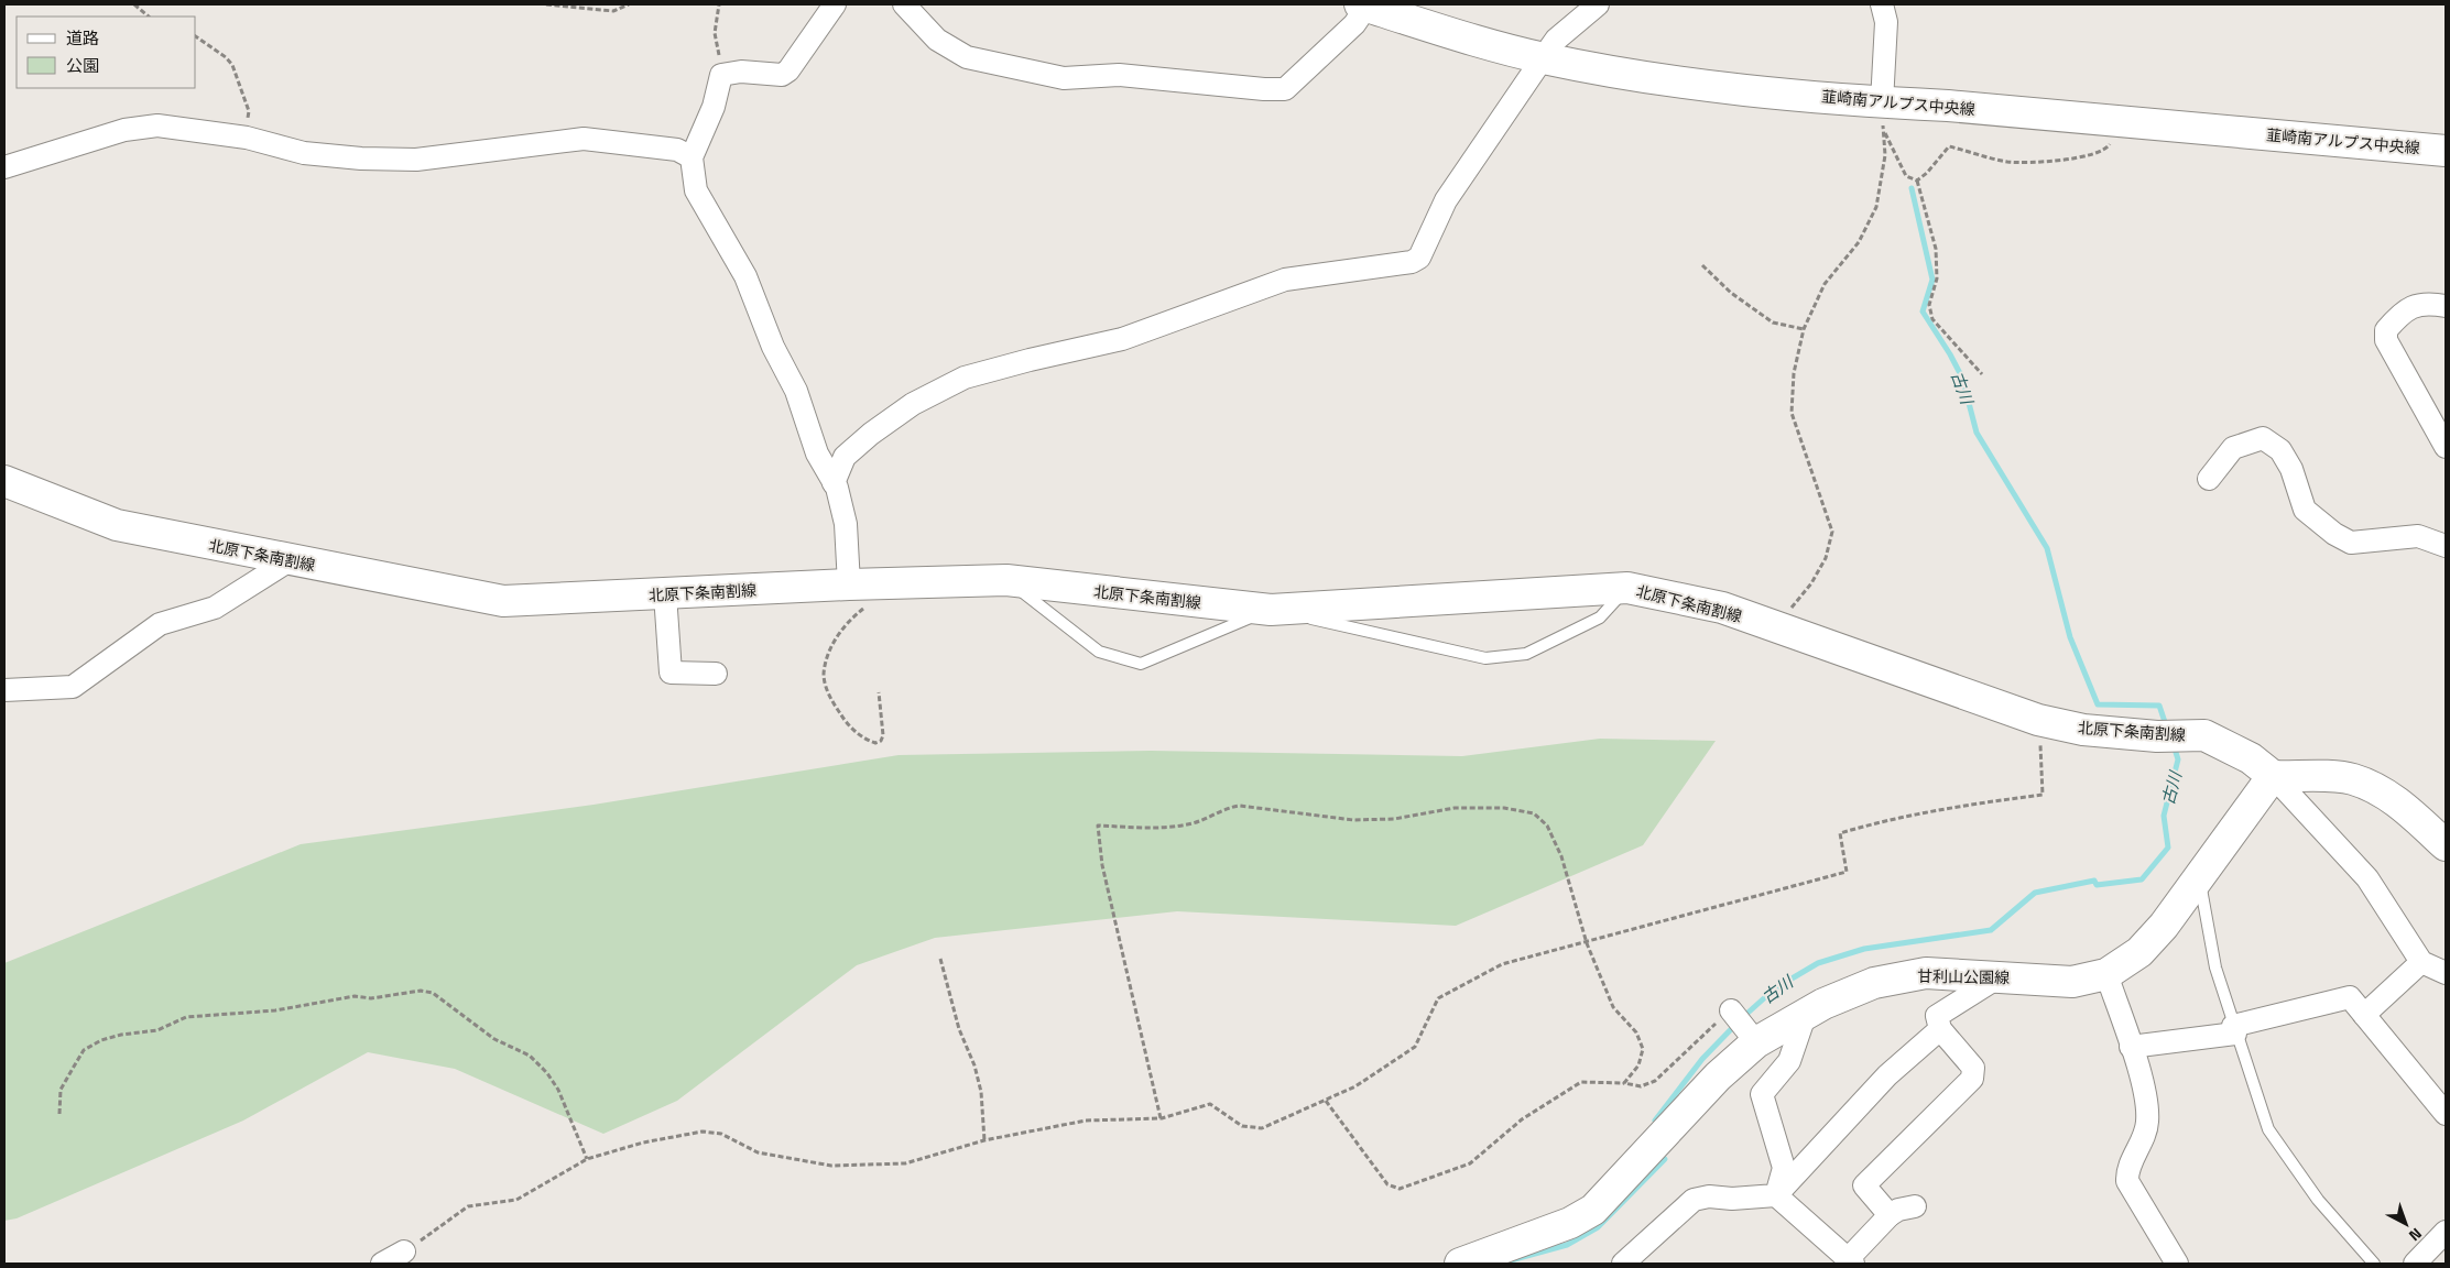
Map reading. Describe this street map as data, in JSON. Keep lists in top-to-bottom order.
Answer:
{
  "streets": {
    "main road": ["韮崎南アルプス中央線", "北原下条南割線", "甘利山公園線"]
  },
  "crossings": [
    ["北原下条南割線", "甘利山公園線"]
  ],
  "water": ["古川"],
  "legend": ["道路", "公園"],
  "north": "bottom right"
}
